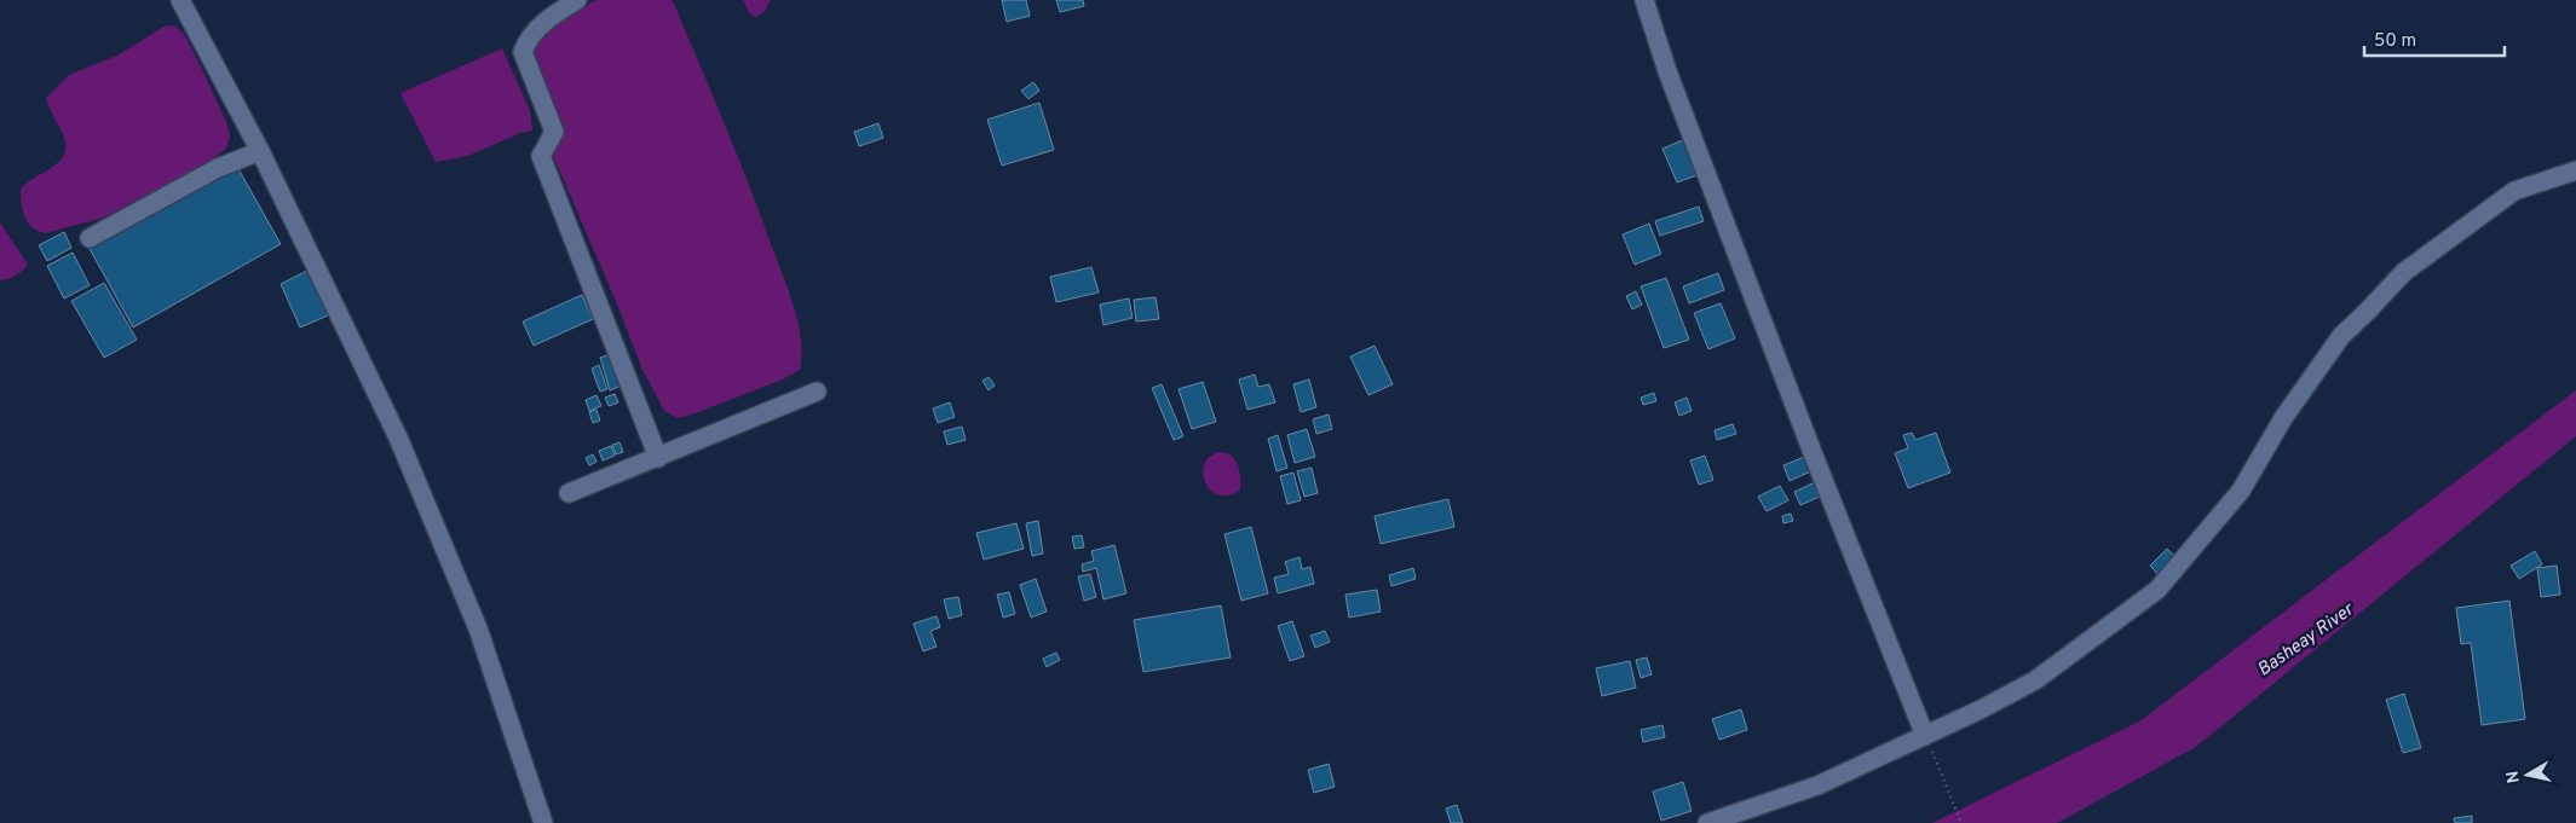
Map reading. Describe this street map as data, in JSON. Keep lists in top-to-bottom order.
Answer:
{
  "water": ["Basheay River"],
  "scale_bar": "50 m",
  "north": "left"
}
